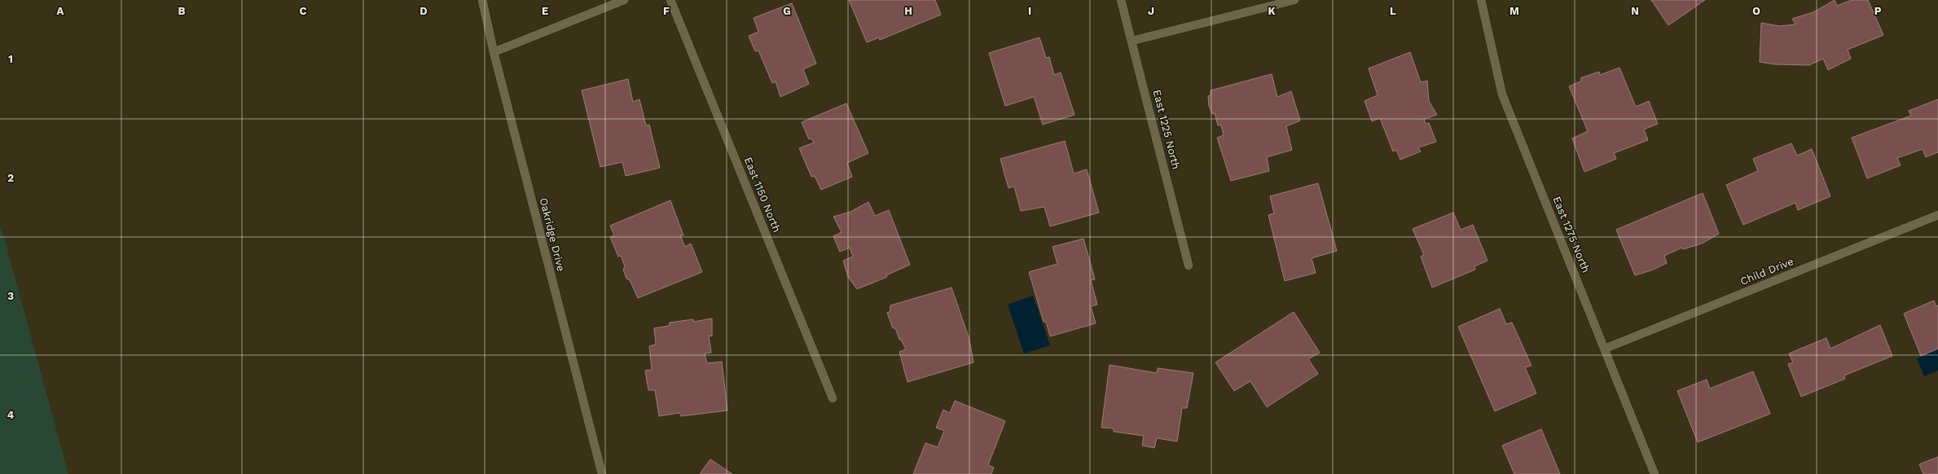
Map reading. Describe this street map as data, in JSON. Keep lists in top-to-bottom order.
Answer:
{
  "streets": {
    "street": [
      "East 1225 North",
      "East 1150 North",
      "Oakridge Drive",
      "East 1275 North",
      "Child Drive"
    ]
  },
  "crossings": [
    ["East 1275 North", "Child Drive"]
  ],
  "grid": {
    "columns": [
      "A",
      "B",
      "C",
      "D",
      "E",
      "F",
      "G",
      "H",
      "I",
      "J",
      "K",
      "L",
      "M",
      "N",
      "O",
      "P"
    ],
    "rows": [
      "1",
      "2",
      "3",
      "4"
    ]
  }
}
